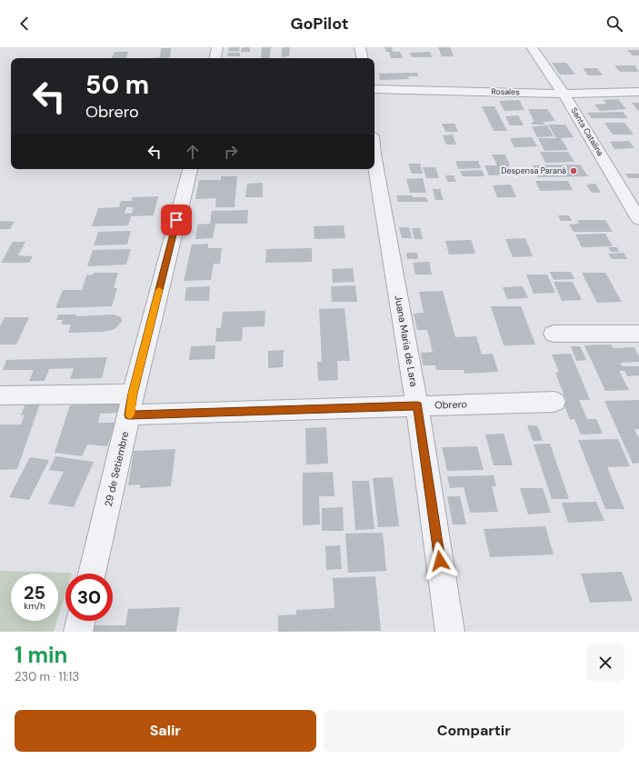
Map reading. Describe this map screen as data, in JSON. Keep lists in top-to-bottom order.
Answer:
{
  "streets": {
    "street": [
      "Rosales",
      "Santa Catalina",
      "Juana Maria de Lara",
      "Obrero",
      "29 de Setiembre"
    ]
  },
  "crossings": [
    ["Rosales", "Santa Catalina"],
    ["Juana Maria de Lara", "Obrero"],
    ["Obrero", "29 de Setiembre"]
  ],
  "places": ["Despensa Paraná"],
  "page": {
    "header": "GoPilot",
    "turn": ["50 m", "Obrero"],
    "speed": "25 km/h",
    "limit": "30",
    "heading": ["1 min", "230 m · 11:13"],
    "buttons": ["Salir", "Compartir"]
  }
}
